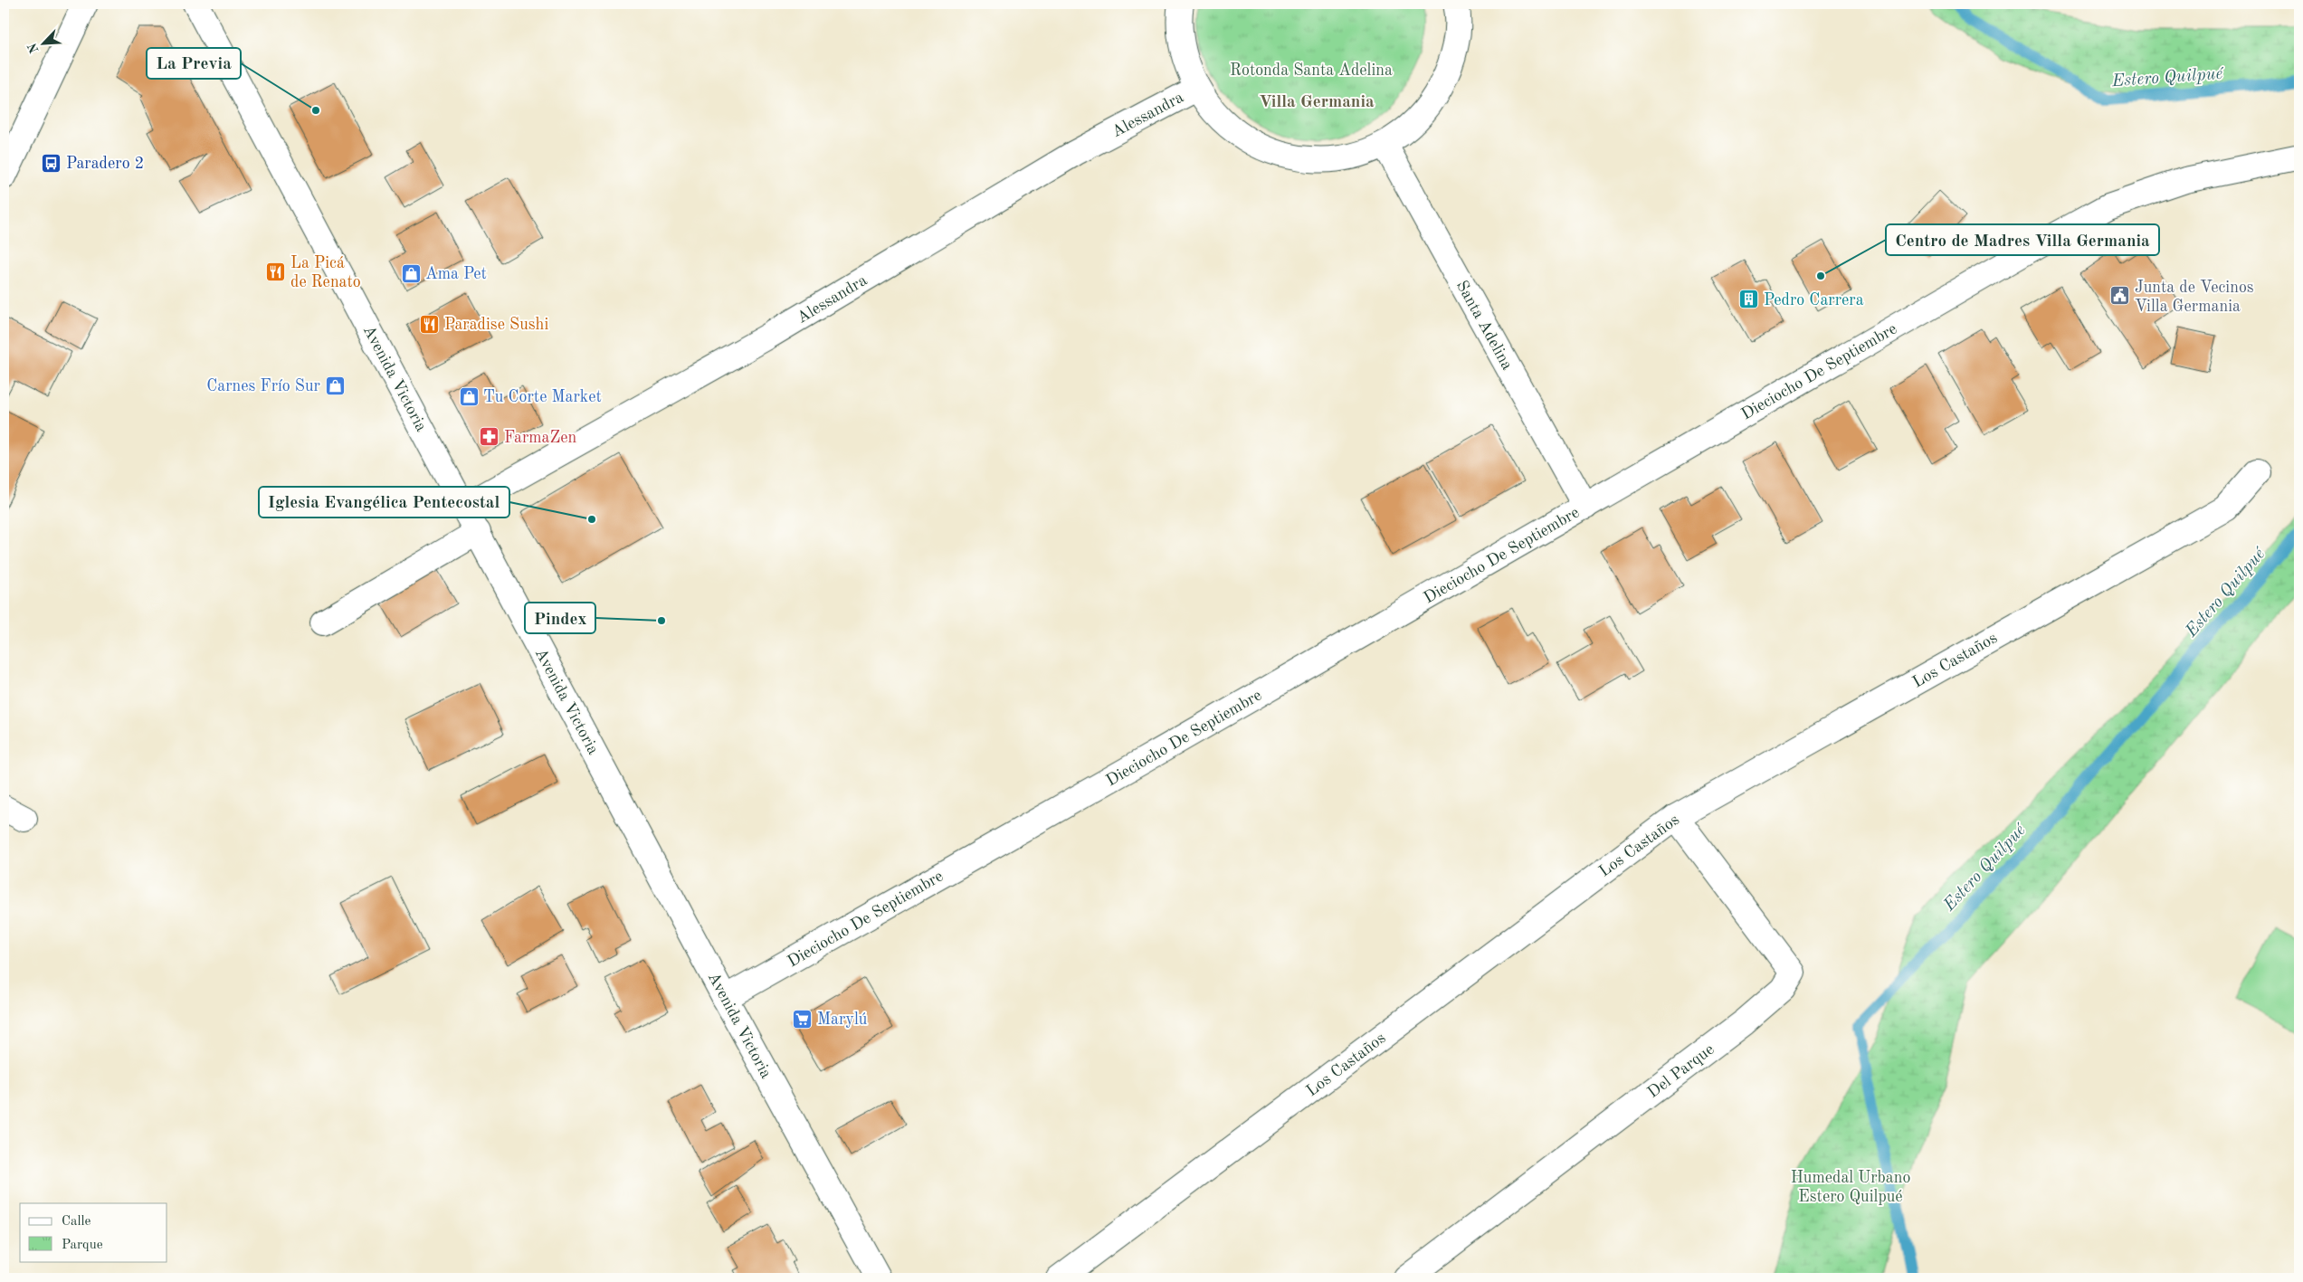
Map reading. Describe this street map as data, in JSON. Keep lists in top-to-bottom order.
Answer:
{
  "streets": {
    "street": [
      "Alessandra",
      "Santa Adelina",
      "Dieciocho De Septiembre",
      "Avenida Victoria",
      "Los Castaños",
      "Del Parque"
    ]
  },
  "crossings": [
    ["Alessandra", "Avenida Victoria"],
    ["Santa Adelina", "Dieciocho De Septiembre"],
    ["Dieciocho De Septiembre", "Avenida Victoria"],
    ["Los Castaños", "Del Parque"]
  ],
  "districts": ["Villa Germania"],
  "water": ["Estero Quilpué"],
  "parks": ["Rotonda Santa Adelina", "Humedal Urbano Estero Quilpué"],
  "places": {
    "other": [
      "La Previa",
      "Centro de Madres Villa Germania",
      "Iglesia Evangélica Pentecostal",
      "Pindex"
    ],
    "bus stop": ["Paradero 2"],
    "restaurant": ["La Picá de Renato", "Paradise Sushi"],
    "shop": ["Ama Pet", "Carnes Frío Sur", "Tu Corte Market"],
    "public building": ["Junta de Vecinos Villa Germania"],
    "building": ["Pedro Carrera"],
    "pharmacy": ["FarmaZen"],
    "supermarket": ["Marylú"]
  },
  "legend": ["Calle", "Parque"],
  "north": "bottom left"
}
